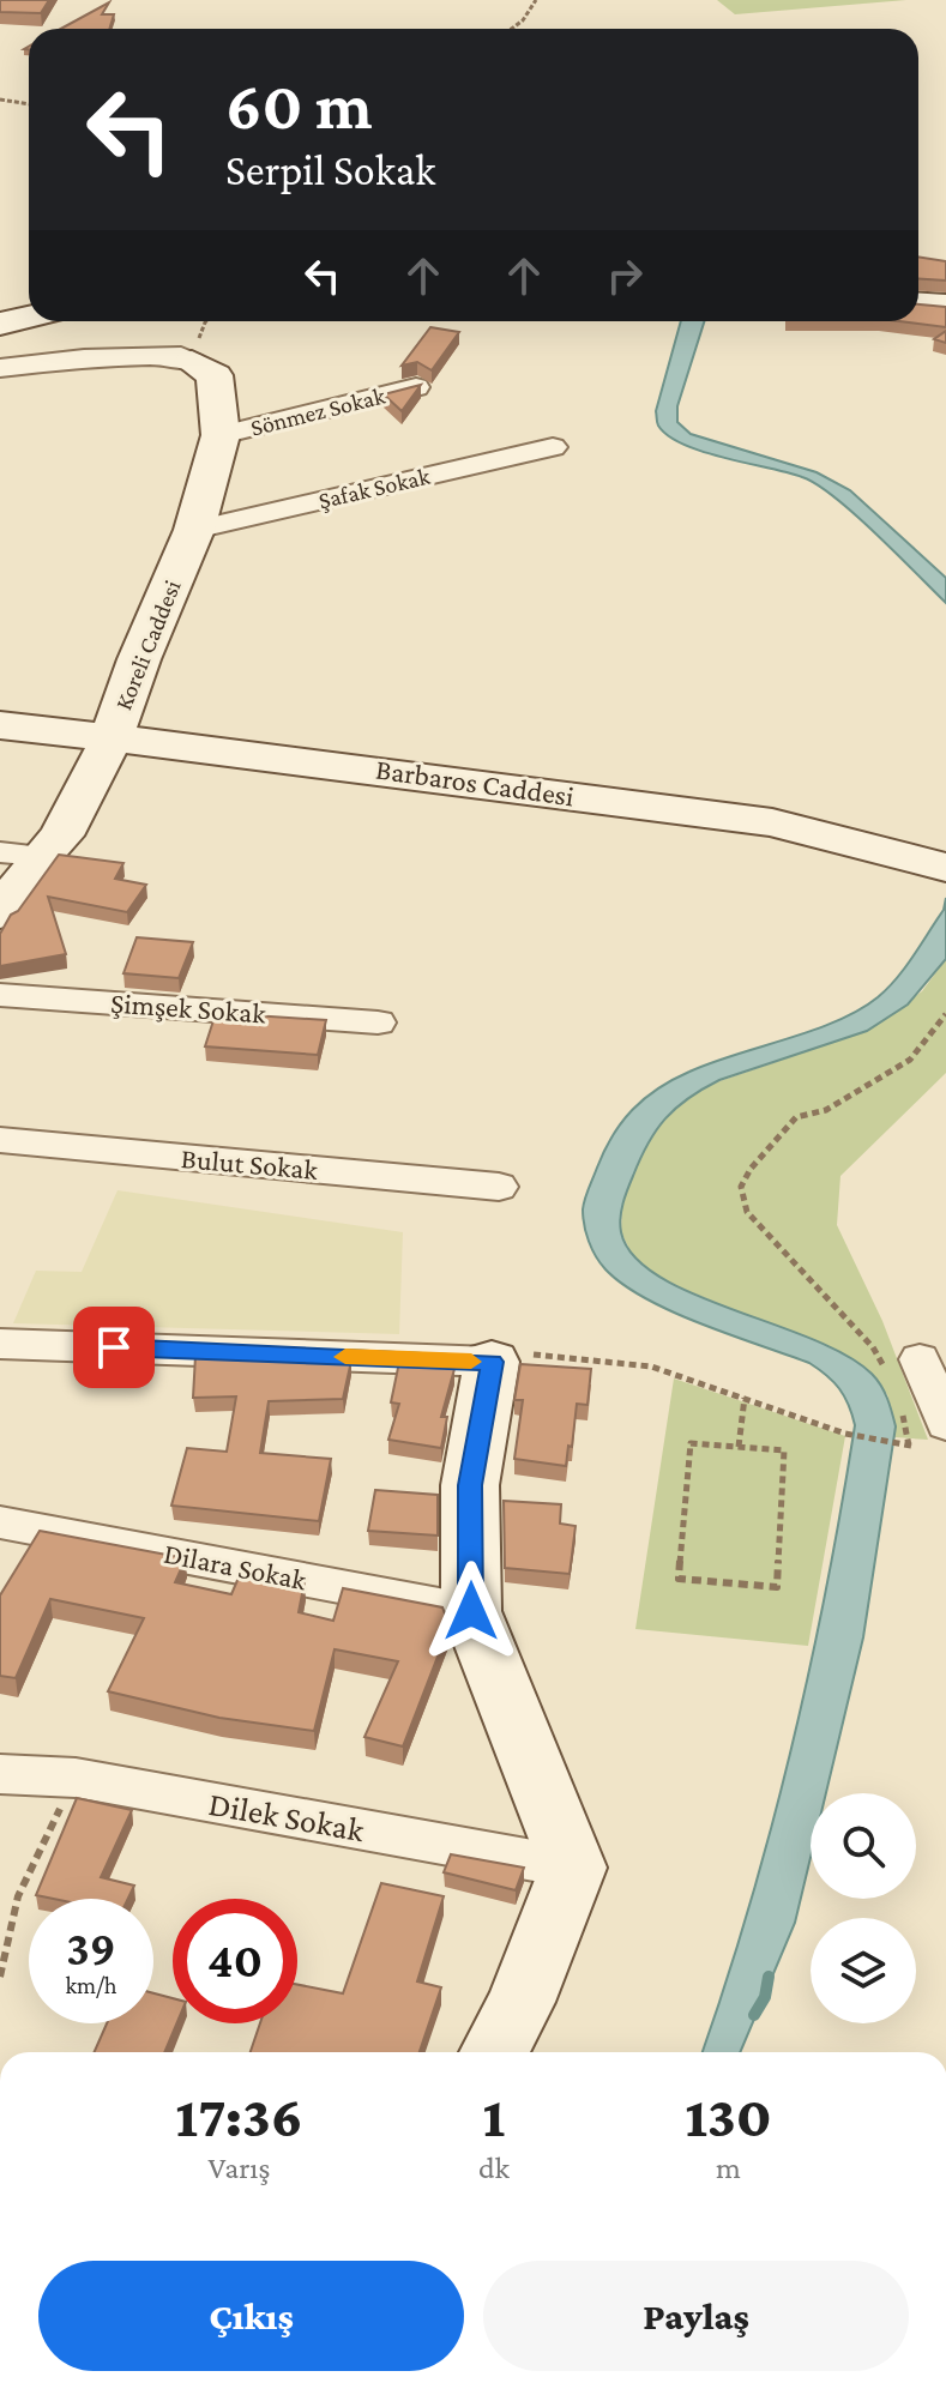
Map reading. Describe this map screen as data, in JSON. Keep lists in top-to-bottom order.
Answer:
{
  "streets": {
    "street": [
      "Sönmez Sokak",
      "Şafak Sokak",
      "Koreli Caddesi",
      "Barbaros Caddesi",
      "Şimşek Sokak",
      "Bulut Sokak",
      "Dilara Sokak",
      "Dilek Sokak"
    ]
  },
  "crossings": [
    ["Sönmez Sokak", "Koreli Caddesi"],
    ["Şafak Sokak", "Koreli Caddesi"],
    ["Koreli Caddesi", "Barbaros Caddesi"]
  ],
  "page": {
    "turn": ["60 m", "Serpil Sokak"],
    "speed": "39 km/h",
    "limit": "40",
    "eta": [
      "17:36",
      "Varış",
      "1",
      "dk",
      "130",
      "m"
    ],
    "buttons": ["Çıkış", "Paylaş"]
  }
}
